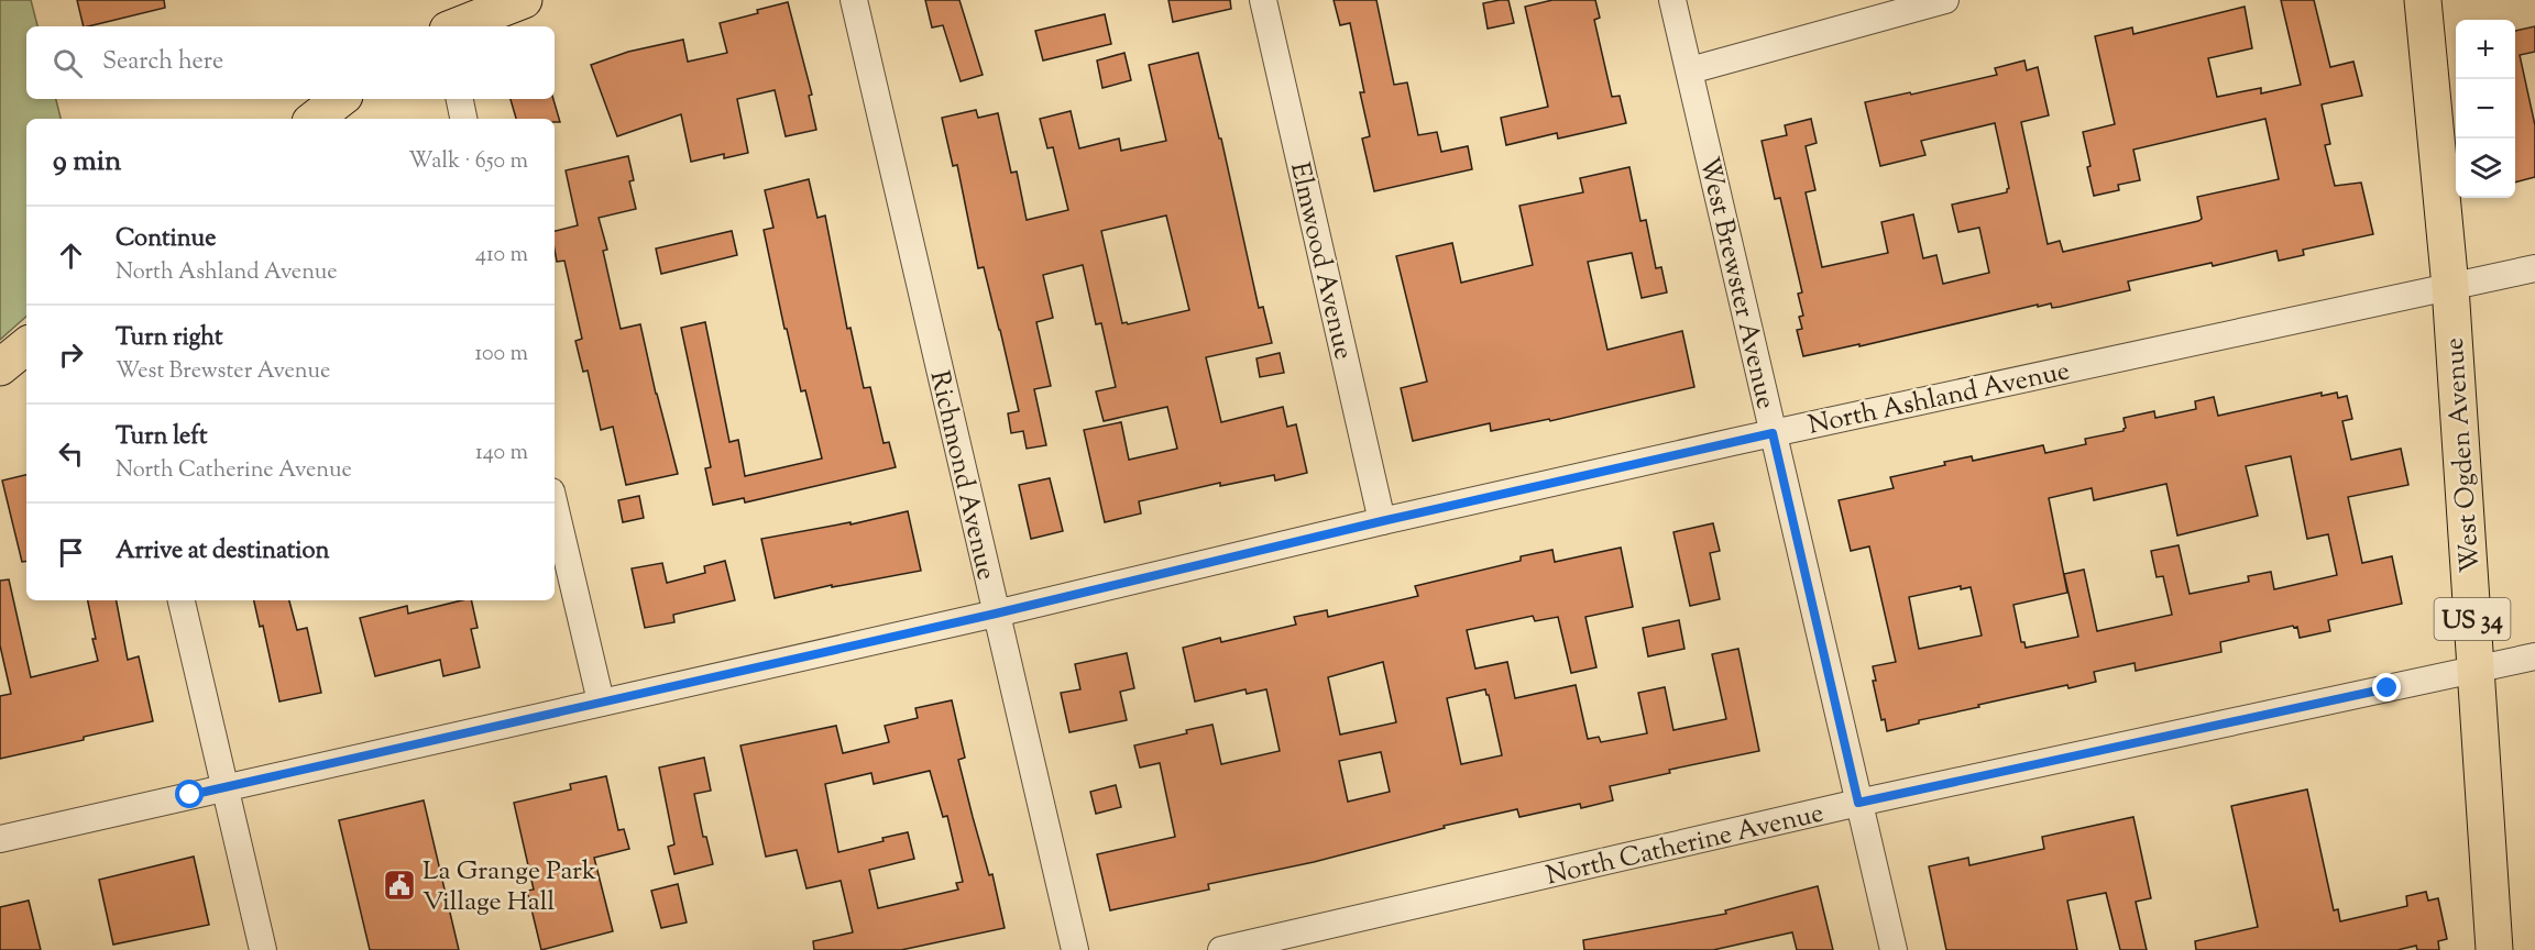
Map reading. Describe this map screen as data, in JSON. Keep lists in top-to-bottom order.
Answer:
{
  "streets": {
    "main road": ["West Ogden Avenue", "US 34"],
    "street": [
      "Elmwood Avenue",
      "West Brewster Avenue",
      "North Ashland Avenue",
      "Richmond Avenue",
      "North Catherine Avenue"
    ]
  },
  "crossings": [
    ["Elmwood Avenue", "North Ashland Avenue"],
    ["West Brewster Avenue", "North Ashland Avenue"],
    ["West Brewster Avenue", "North Catherine Avenue"],
    ["North Ashland Avenue", "West Ogden Avenue"],
    ["North Ashland Avenue", "Richmond Avenue"],
    ["West Ogden Avenue", "North Catherine Avenue"]
  ],
  "places": {
    "public building": ["La Grange Park Village Hall"]
  },
  "page": {
    "map_buttons": ["+", "−"],
    "search": "Search here",
    "heading": ["9 min", "Walk · 650 m"],
    "list": [
      ["Continue", "North Ashland Avenue", "410 m"],
      ["Turn right", "West Brewster Avenue", "100 m"],
      ["Turn left", "North Catherine Avenue", "140 m"],
      "Arrive at destination"
    ]
  }
}
